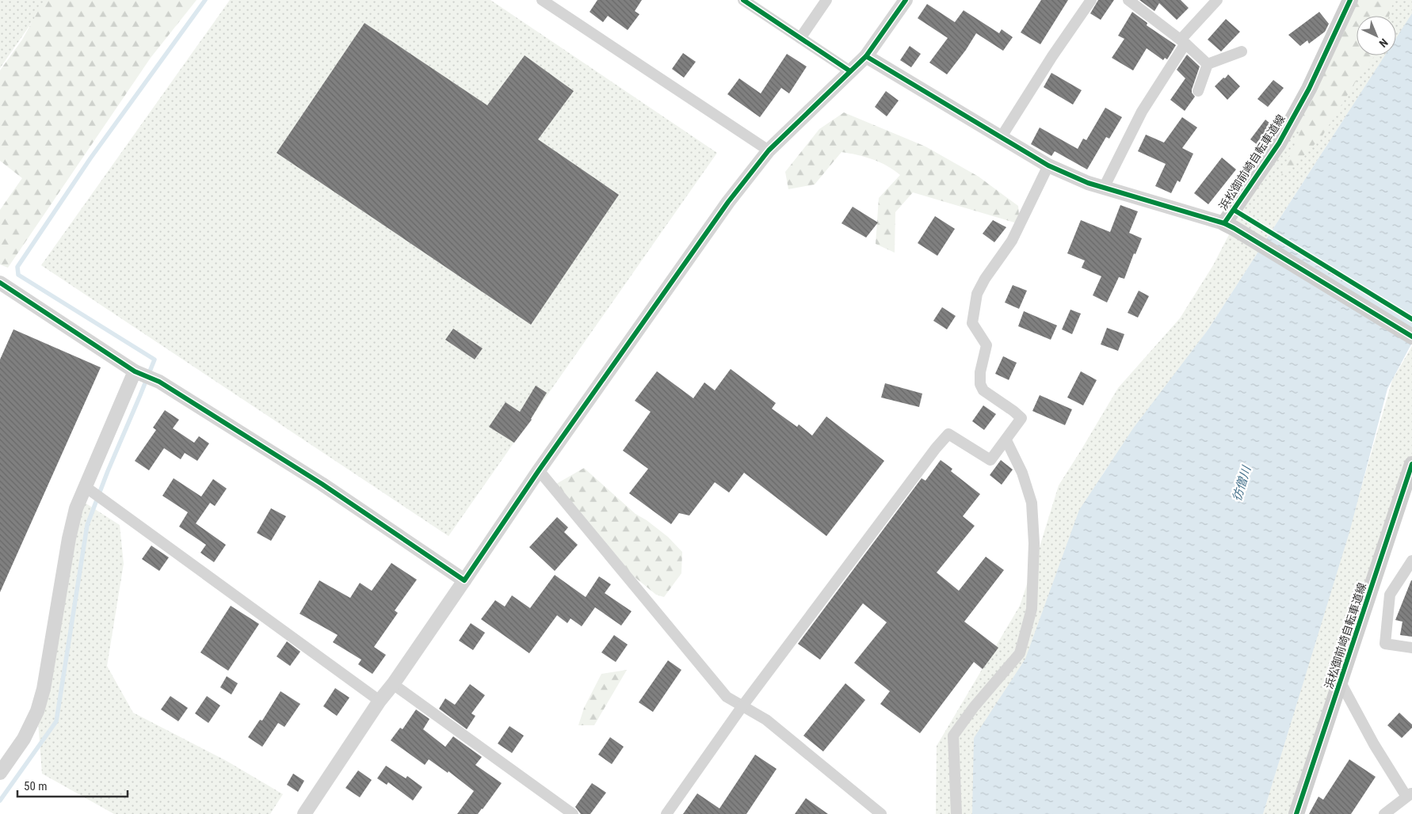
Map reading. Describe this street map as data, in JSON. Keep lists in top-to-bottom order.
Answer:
{
  "streets": {
    "main road": ["浜松御前崎自転車道線"]
  },
  "water": ["彷僧川"],
  "scale_bar": "50 m",
  "north": "bottom right"
}
